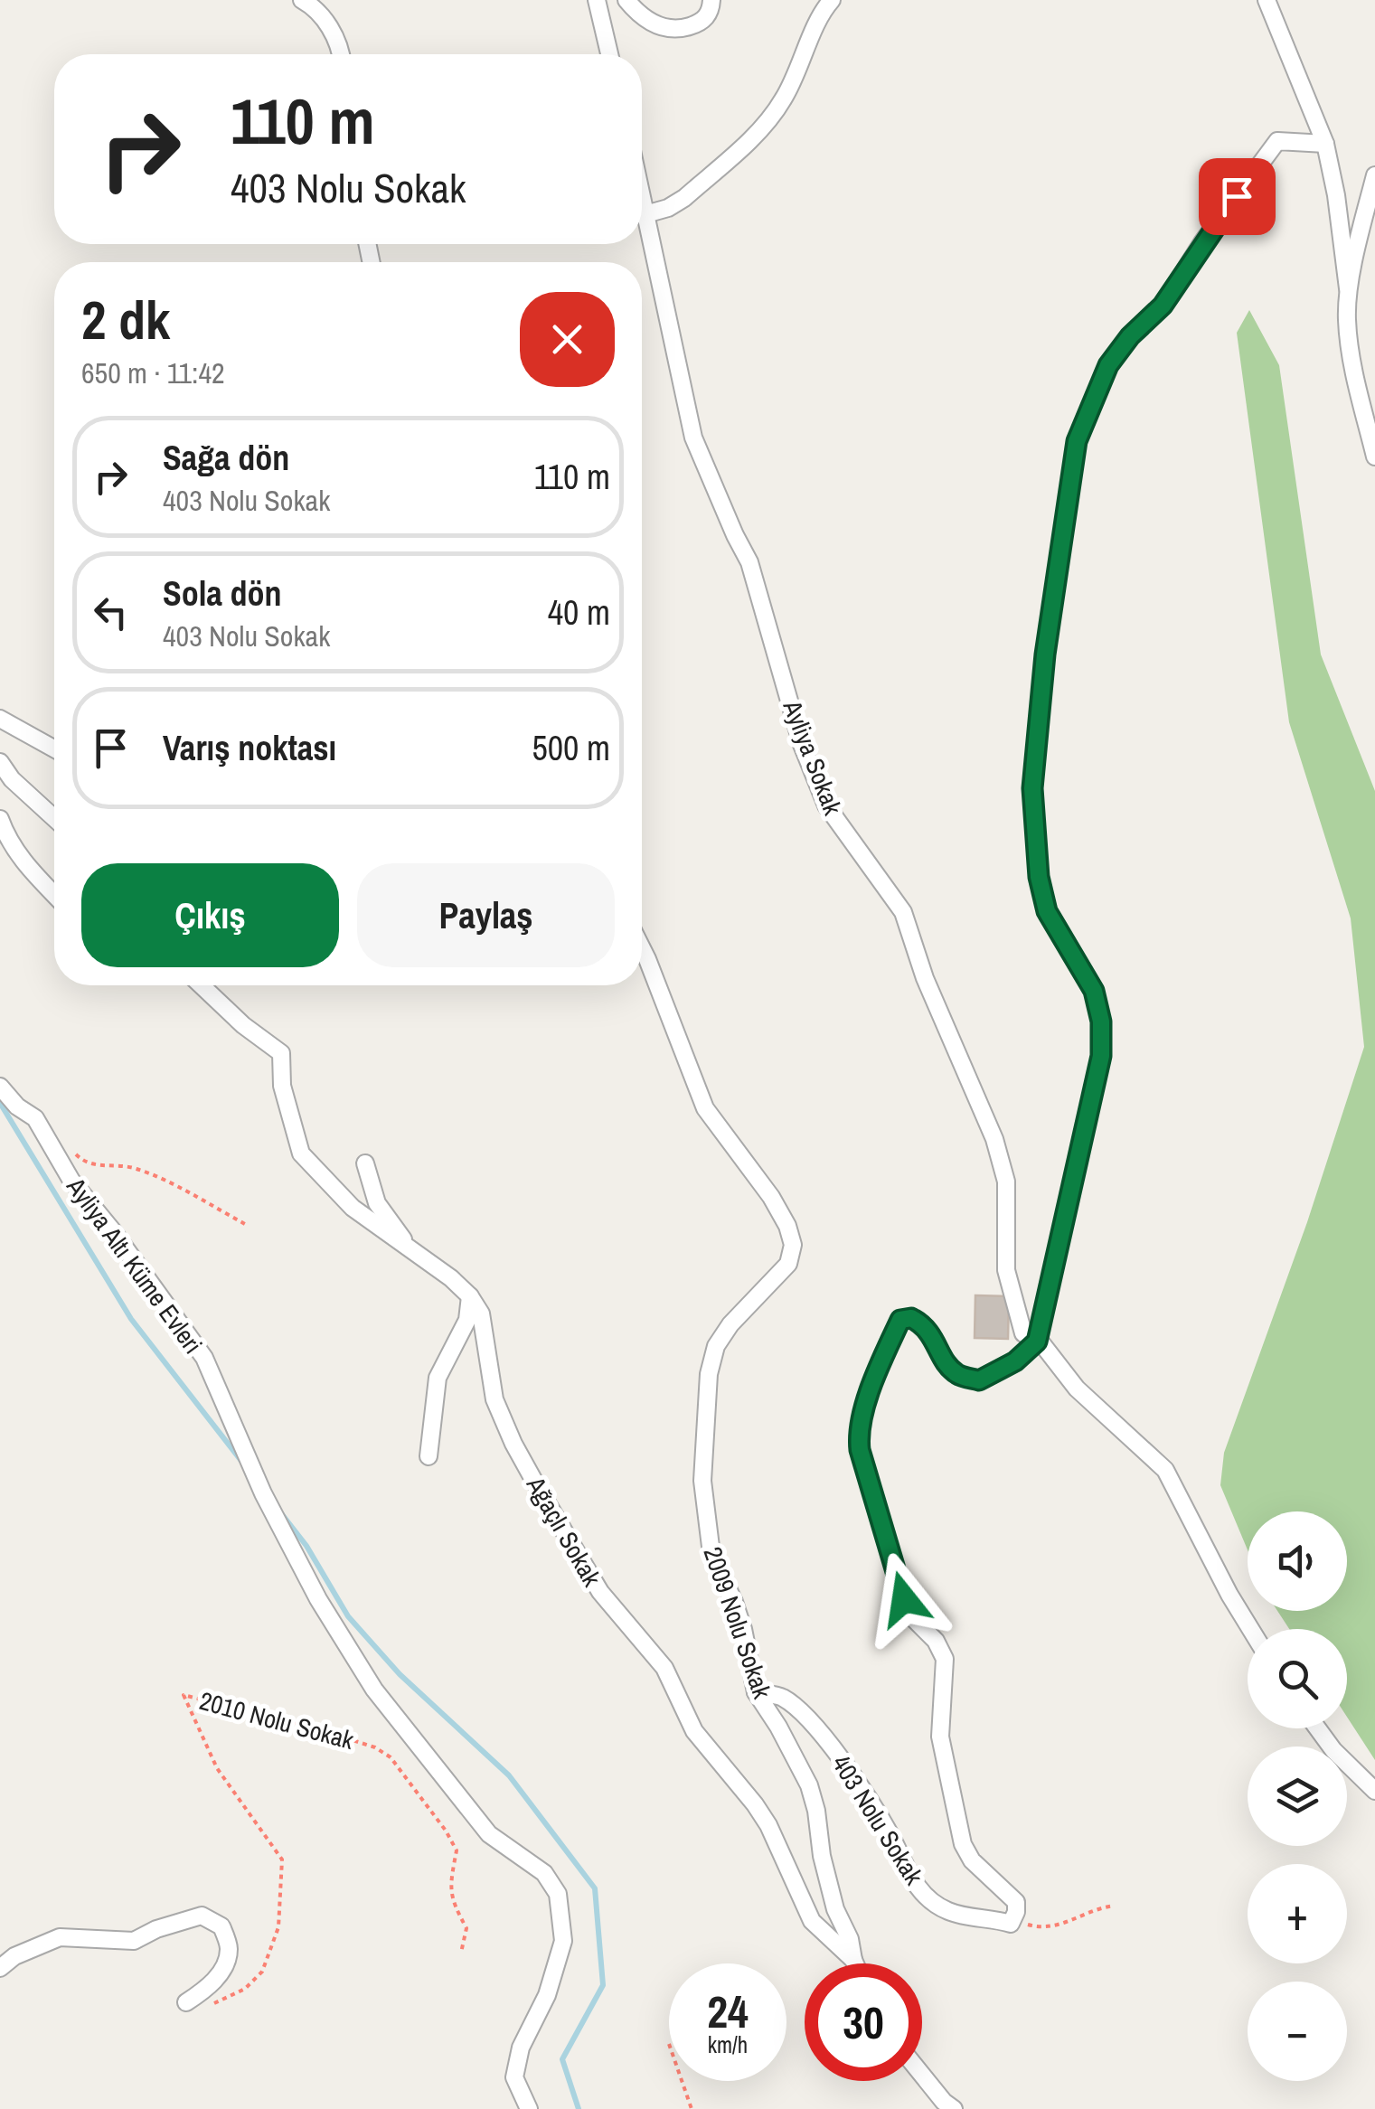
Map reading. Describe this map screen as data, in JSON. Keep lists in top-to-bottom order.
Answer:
{
  "streets": {
    "street": [
      "Ayliya Sokak",
      "Ayliya Altı Küme Evleri",
      "Ağaçlı Sokak",
      "2009 Nolu Sokak",
      "403 Nolu Sokak"
    ],
    "path": ["2010 Nolu Sokak"]
  },
  "crossings": [
    ["Ağaçlı Sokak", "2009 Nolu Sokak"],
    ["2009 Nolu Sokak", "403 Nolu Sokak"]
  ],
  "page": {
    "turn": ["110 m", "403 Nolu Sokak"],
    "heading": ["2 dk", "650 m · 11:42"],
    "list": [
      {
        "name": "Sağa dön",
        "note": "403 Nolu Sokak",
        "value": "110 m"
      },
      {
        "name": "Sola dön",
        "note": "403 Nolu Sokak",
        "value": "40 m"
      },
      {
        "name": "Varış noktası",
        "value": "500 m"
      }
    ],
    "buttons": ["Çıkış", "Paylaş"],
    "map_buttons": ["+", "−"],
    "speed": "24 km/h",
    "limit": "30"
  }
}
